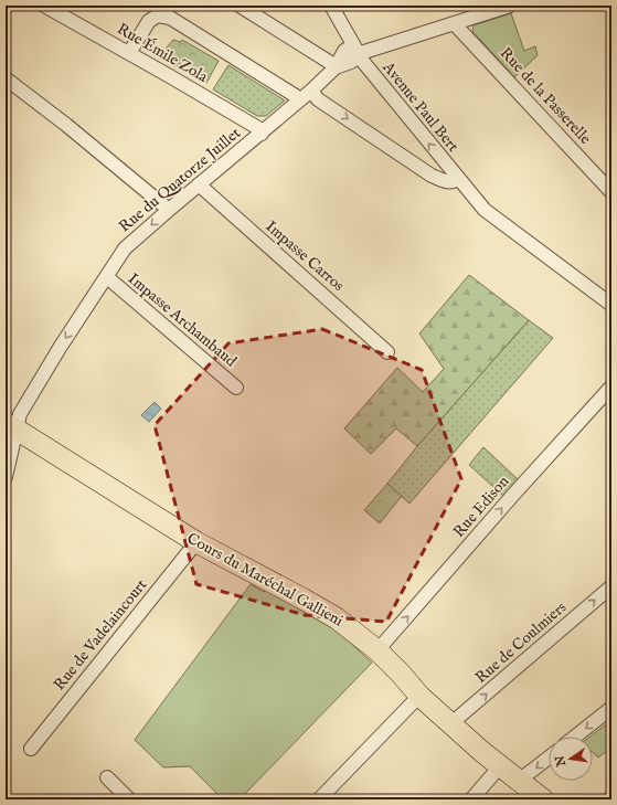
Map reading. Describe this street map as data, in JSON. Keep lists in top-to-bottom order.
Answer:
{
  "streets": {
    "main road": ["Cours du Maréchal Gallieni"],
    "street": [
      "Rue Émile Zola",
      "Rue de la Passerelle",
      "Avenue Paul Bert",
      "Rue du Quatorze Juillet",
      "Impasse Carros",
      "Impasse Archambaud",
      "Rue Edison",
      "Rue de Vadelaincourt",
      "Rue de Coulmiers"
    ]
  },
  "crossings": [
    ["Rue Émile Zola", "Rue du Quatorze Juillet"],
    ["Avenue Paul Bert", "Rue du Quatorze Juillet"],
    ["Rue du Quatorze Juillet", "Impasse Carros"],
    ["Rue du Quatorze Juillet", "Impasse Archambaud"],
    ["Rue du Quatorze Juillet", "Cours du Maréchal Gallieni"],
    ["Rue Edison", "Cours du Maréchal Gallieni"],
    ["Cours du Maréchal Gallieni", "Rue de Vadelaincourt"],
    ["Cours du Maréchal Gallieni", "Rue de Coulmiers"]
  ],
  "one_way": ["Rue du Quatorze Juillet", "Rue Edison"],
  "north": "left"
}
